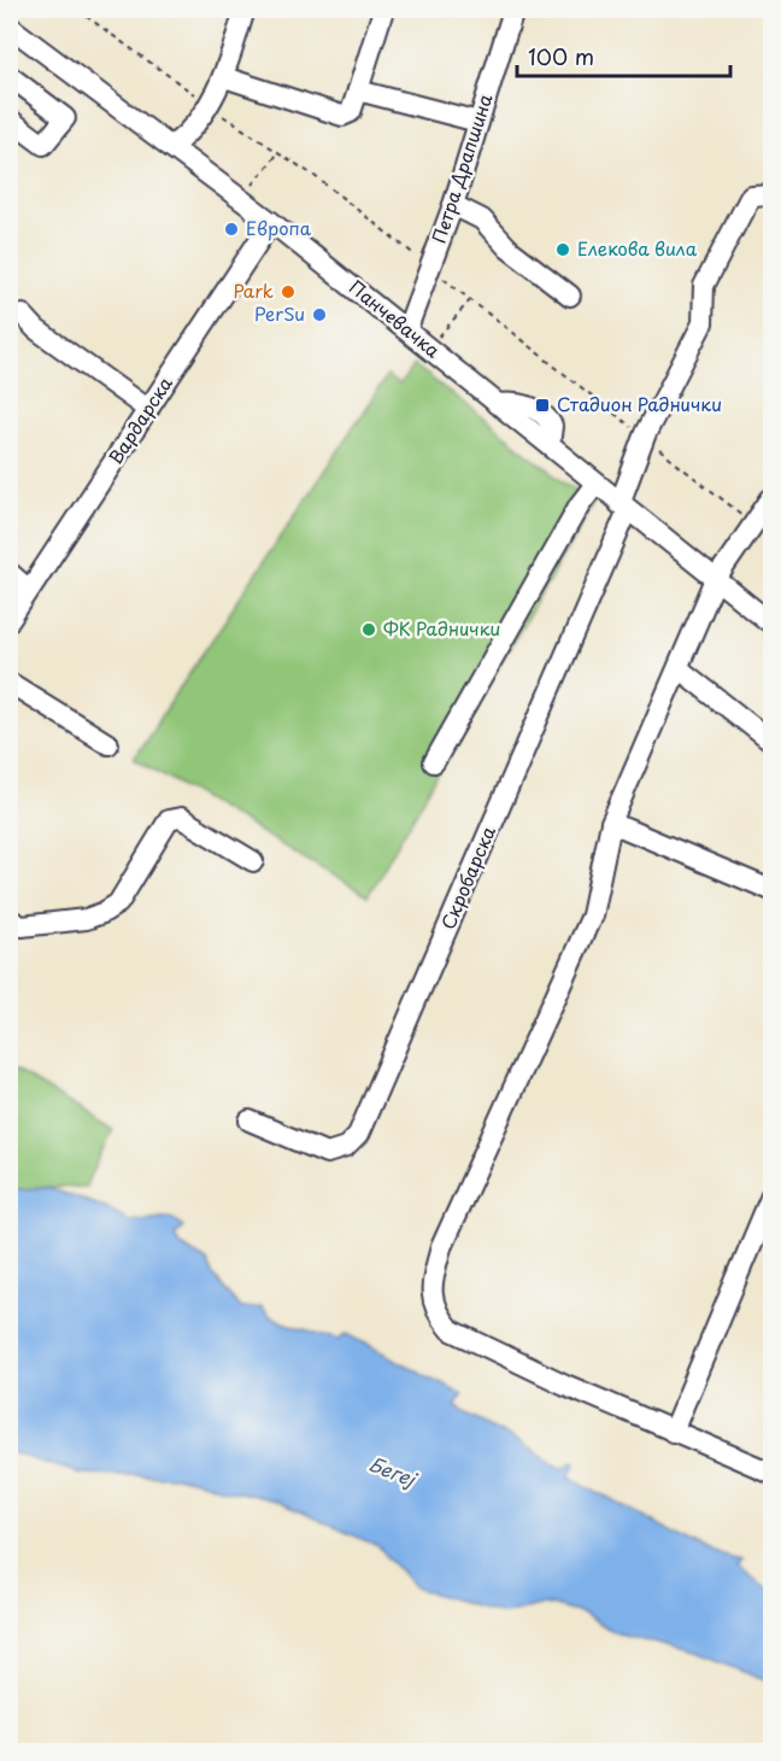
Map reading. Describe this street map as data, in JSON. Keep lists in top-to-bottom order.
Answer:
{
  "streets": {
    "street": [
      "Петра Драпшина",
      "Панчевачка",
      "Вардарска",
      "Скробарска"
    ]
  },
  "crossings": [
    ["Петра Драпшина", "Панчевачка"],
    ["Панчевачка", "Вардарска"],
    ["Панчевачка", "Скробарска"]
  ],
  "water": ["Бегеј"],
  "places": {
    "other": [
      "Европа",
      "Елекова вила",
      "Park",
      "PerSu",
      "ФК Раднички"
    ],
    "transit": ["Стадион Раднички"]
  },
  "scale_bar": "100 m"
}
